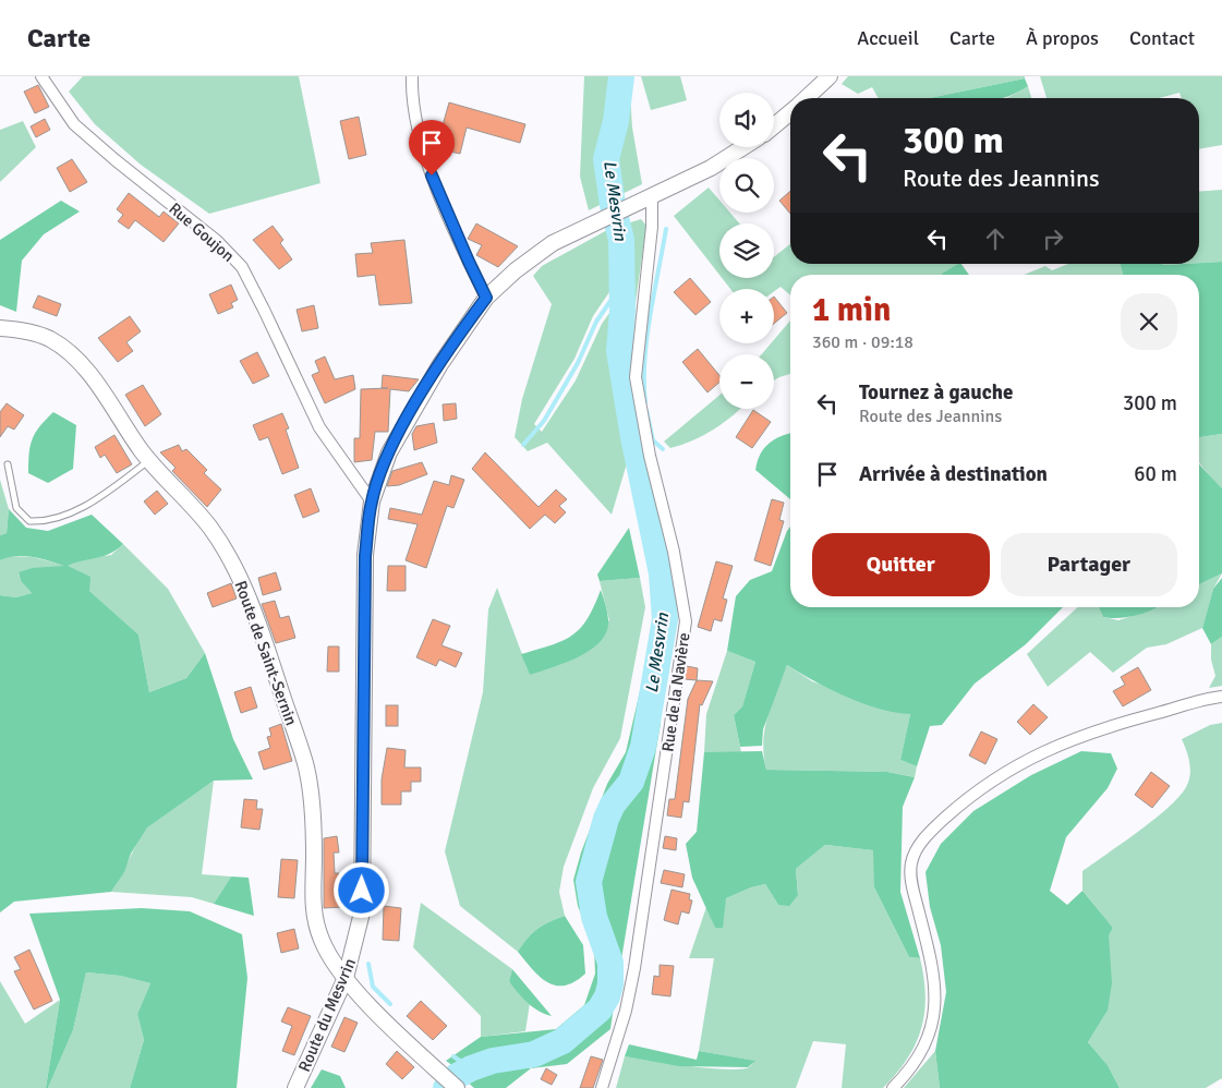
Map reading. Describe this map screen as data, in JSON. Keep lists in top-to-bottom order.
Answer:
{
  "streets": {
    "main road": ["Route de Saint-Sernin", "Route du Mesvrin"],
    "street": ["Rue Goujon", "Rue de la Navière"]
  },
  "crossings": [
    ["Rue Goujon", "Route du Mesvrin"],
    ["Route de Saint-Sernin", "Route du Mesvrin"],
    ["Rue de la Navière", "Route du Mesvrin"]
  ],
  "water": ["Le Mesvrin"],
  "page": {
    "header": "Carte",
    "nav": [
      "Accueil",
      "Carte",
      "À propos",
      "Contact"
    ],
    "map_buttons": ["+", "−"],
    "turn": ["300 m", "Route des Jeannins"],
    "heading": ["1 min", "360 m · 09:18"],
    "list": [
      {
        "name": "Tournez à gauche",
        "note": "Route des Jeannins",
        "value": "300 m"
      },
      {
        "name": "Arrivée à destination",
        "value": "60 m"
      }
    ],
    "buttons": ["Quitter", "Partager"]
  }
}
